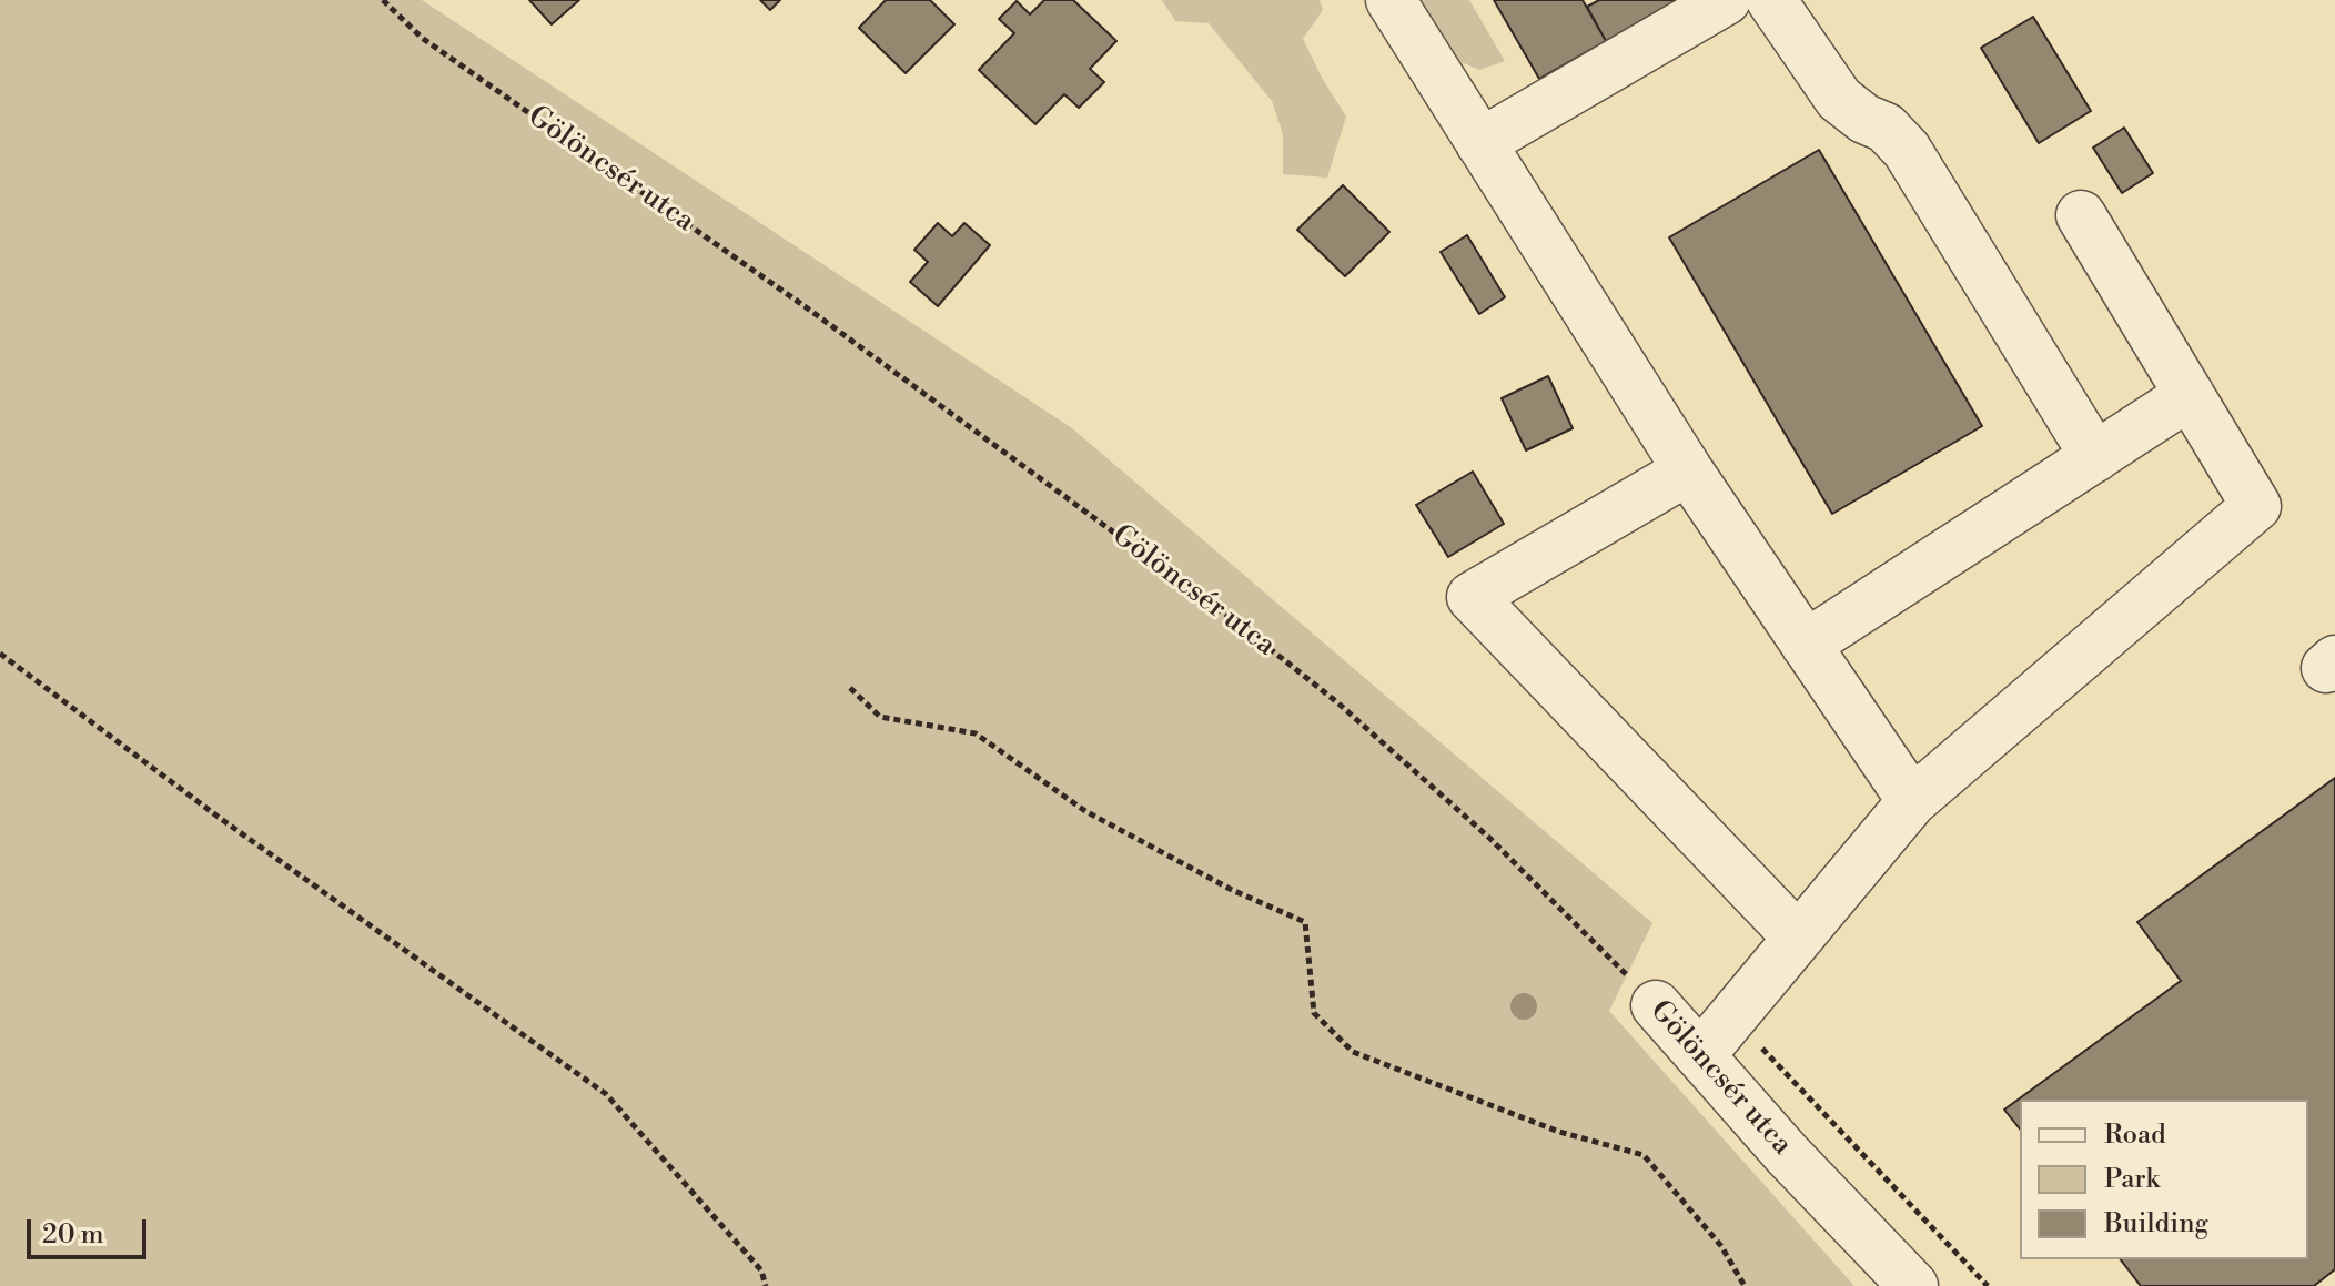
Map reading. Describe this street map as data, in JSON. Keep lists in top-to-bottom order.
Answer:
{
  "streets": {
    "street": ["Gölöncsér utca"]
  },
  "legend": ["Road", "Park", "Building"],
  "scale_bar": "20 m"
}
